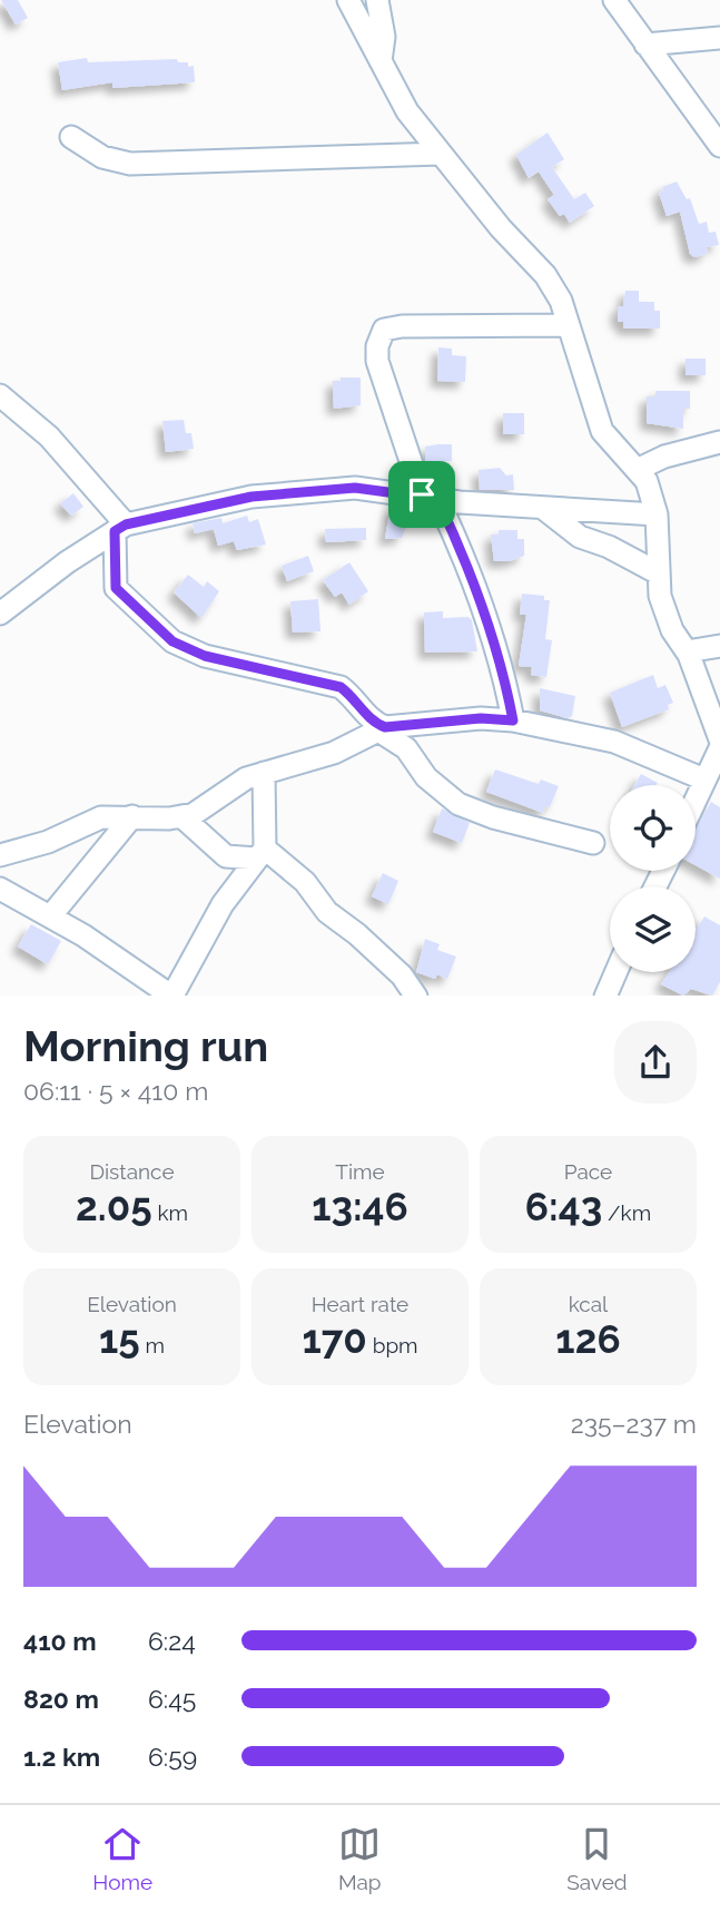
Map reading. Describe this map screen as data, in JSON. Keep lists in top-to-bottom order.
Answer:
{
  "page": {
    "heading": ["Morning run", "06:11 · 5 × 410 m"],
    "stats": [
      ["Distance", "2.05 km"],
      ["Time", "13:46"],
      ["Pace", "6:43 /km"],
      ["Elevation", "15 m"],
      ["Heart rate", "170 bpm"],
      ["kcal", "126"]
    ],
    "chart": ["Elevation", "235–237 m"],
    "list": [
      {
        "name": "410 m",
        "note": "6:24"
      },
      {
        "name": "820 m",
        "note": "6:45"
      },
      {
        "name": "1.2 km",
        "note": "6:59"
      }
    ],
    "tabs": ["Home", "Map", "Saved"]
  }
}
